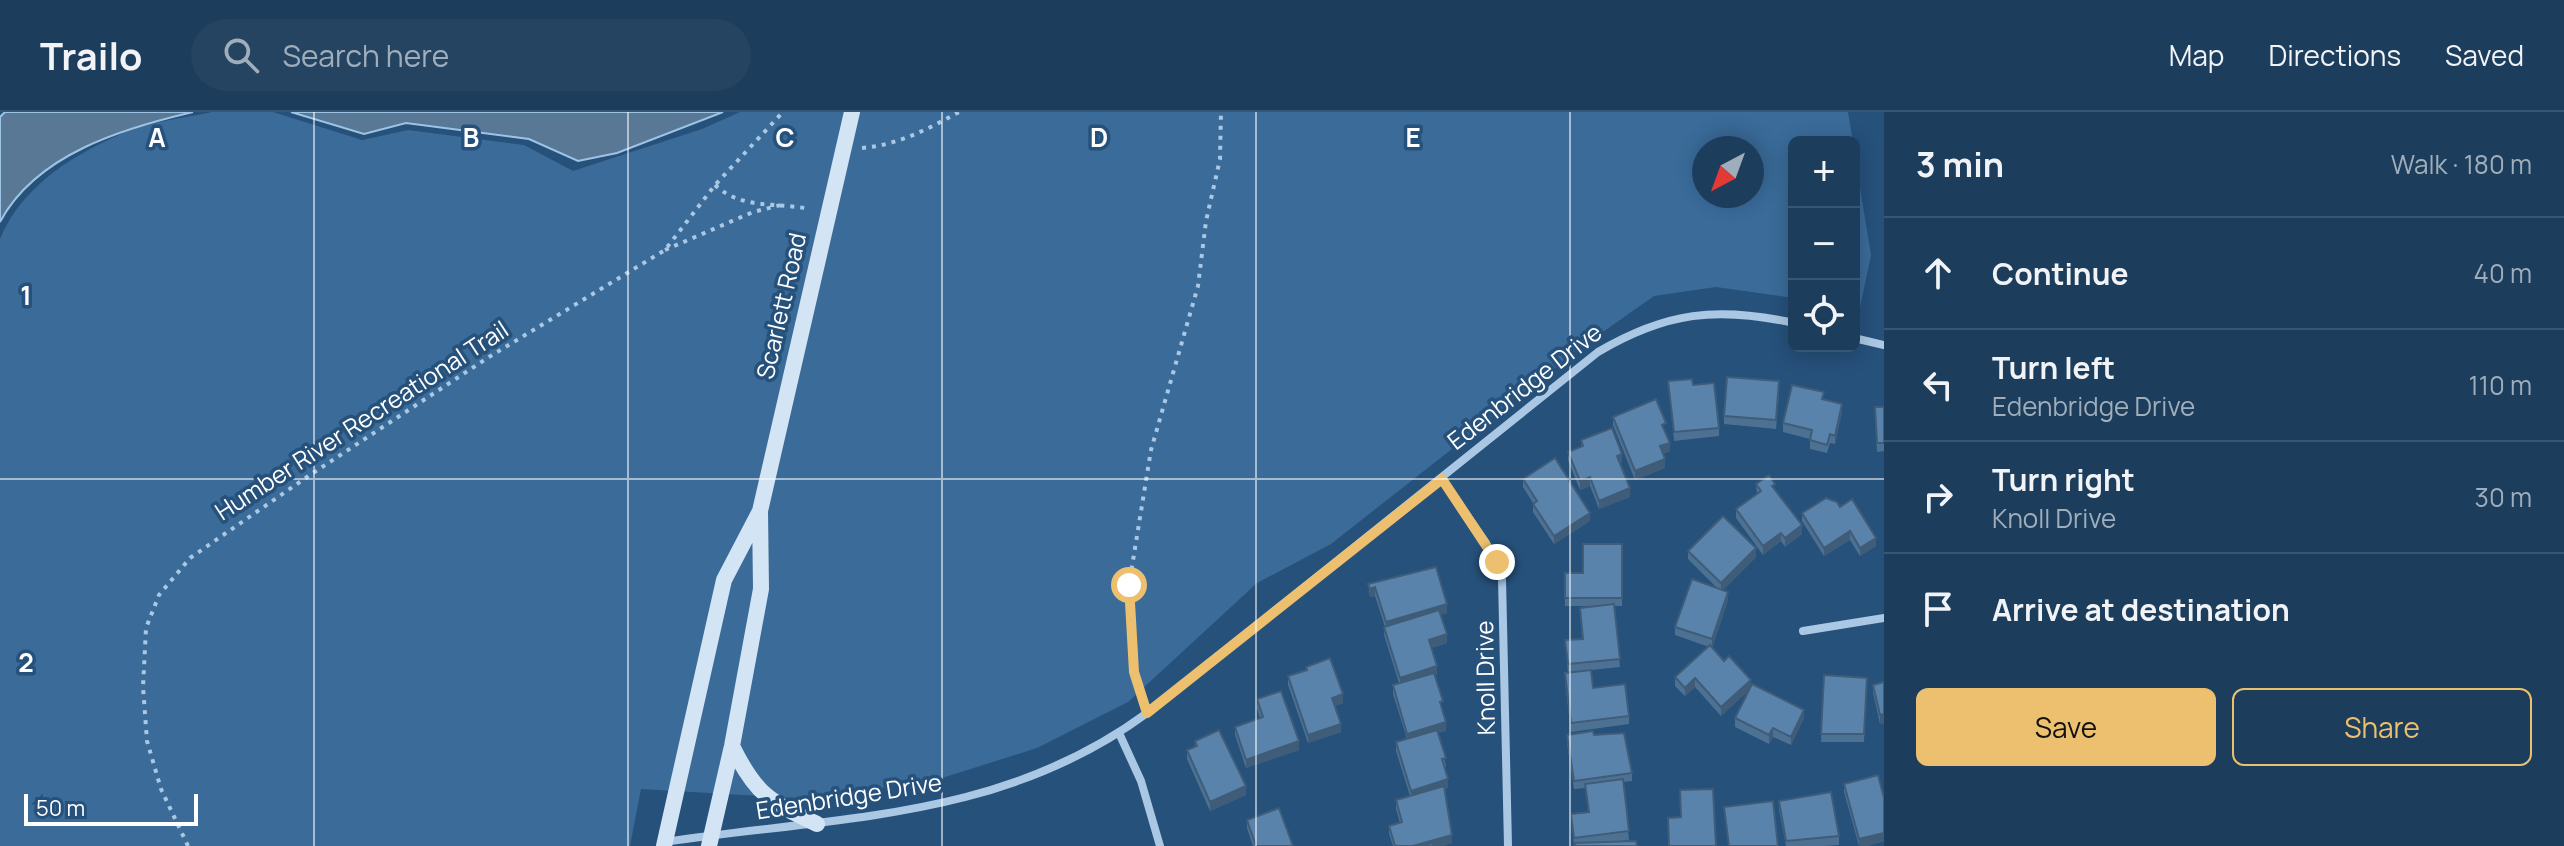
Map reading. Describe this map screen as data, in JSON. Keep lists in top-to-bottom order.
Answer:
{
  "streets": {
    "main road": ["Scarlett Road"],
    "street": ["Edenbridge Drive", "Knoll Drive"],
    "path": ["Humber River Recreational Trail"]
  },
  "crossings": [
    ["Scarlett Road", "Edenbridge Drive"],
    ["Edenbridge Drive", "Knoll Drive"]
  ],
  "scale_bar": "50 m",
  "north": "bottom left",
  "page": {
    "header": "Trailo",
    "search": "Search here",
    "nav": ["Map", "Directions", "Saved"],
    "heading": ["3 min", "Walk · 180 m"],
    "map_buttons": ["+", "−"],
    "list": [
      ["Continue", "40 m"],
      ["Turn left", "Edenbridge Drive", "110 m"],
      ["Turn right", "Knoll Drive", "30 m"],
      "Arrive at destination"
    ],
    "buttons": ["Save", "Share"],
    "scale": "50 m"
  },
  "grid": {
    "columns": [
      "A",
      "B",
      "C",
      "D",
      "E"
    ],
    "rows": ["1", "2"]
  }
}
